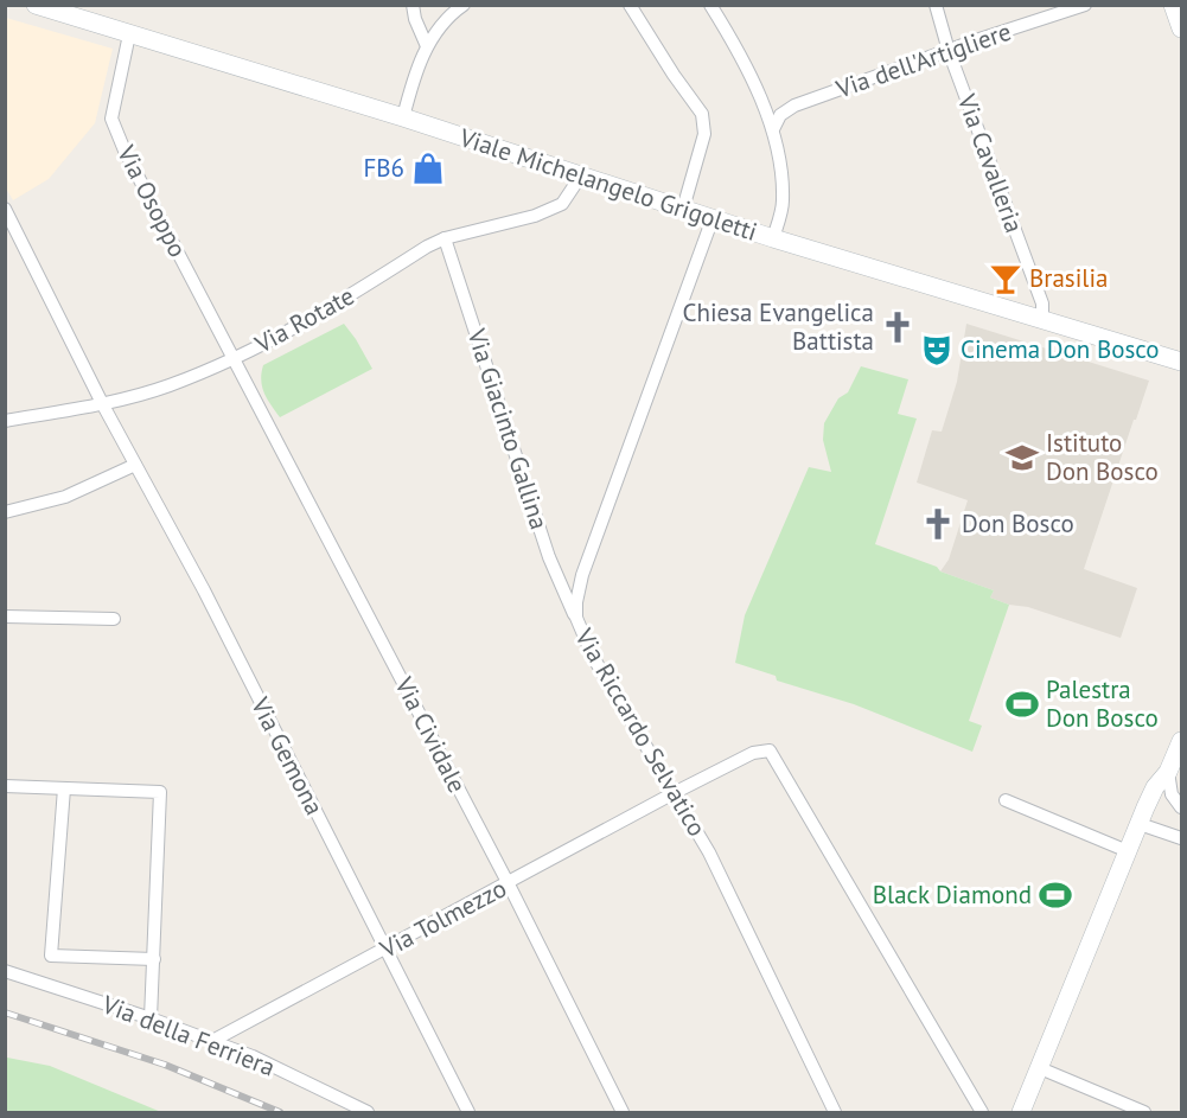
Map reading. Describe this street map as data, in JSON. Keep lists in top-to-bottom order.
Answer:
{
  "streets": {
    "main road": ["Viale Michelangelo Grigoletti"],
    "street": [
      "Via dell'Artigliere",
      "Via Cavalleria",
      "Via Osoppo",
      "Via Rotate",
      "Via Giacinto Gallina",
      "Via Riccardo Selvatico",
      "Via Cividale",
      "Via Gemona",
      "Via Tolmezzo",
      "Via della Ferriera"
    ]
  },
  "crossings": [
    ["Via dell'Artigliere", "Via Cavalleria"],
    ["Via Cavalleria", "Viale Michelangelo Grigoletti"],
    ["Viale Michelangelo Grigoletti", "Via Osoppo"],
    ["Viale Michelangelo Grigoletti", "Via Rotate"],
    ["Viale Michelangelo Grigoletti", "Via Riccardo Selvatico"],
    ["Via Osoppo", "Via Rotate"],
    ["Via Osoppo", "Via Cividale"],
    ["Via Rotate", "Via Giacinto Gallina"],
    ["Via Rotate", "Via Cividale"],
    ["Via Rotate", "Via Gemona"],
    ["Via Giacinto Gallina", "Via Riccardo Selvatico"],
    ["Via Riccardo Selvatico", "Via Tolmezzo"],
    ["Via Cividale", "Via Tolmezzo"],
    ["Via Gemona", "Via Tolmezzo"],
    ["Via Tolmezzo", "Via della Ferriera"]
  ],
  "places": {
    "shop": ["FB6"],
    "bar": ["Brasilia"],
    "church": ["Chiesa Evangelica Battista", "Don Bosco"],
    "theatre": ["Cinema Don Bosco"],
    "school or university": ["Istituto Don Bosco"],
    "sports": ["Palestra Don Bosco", "Black Diamond"]
  }
}
